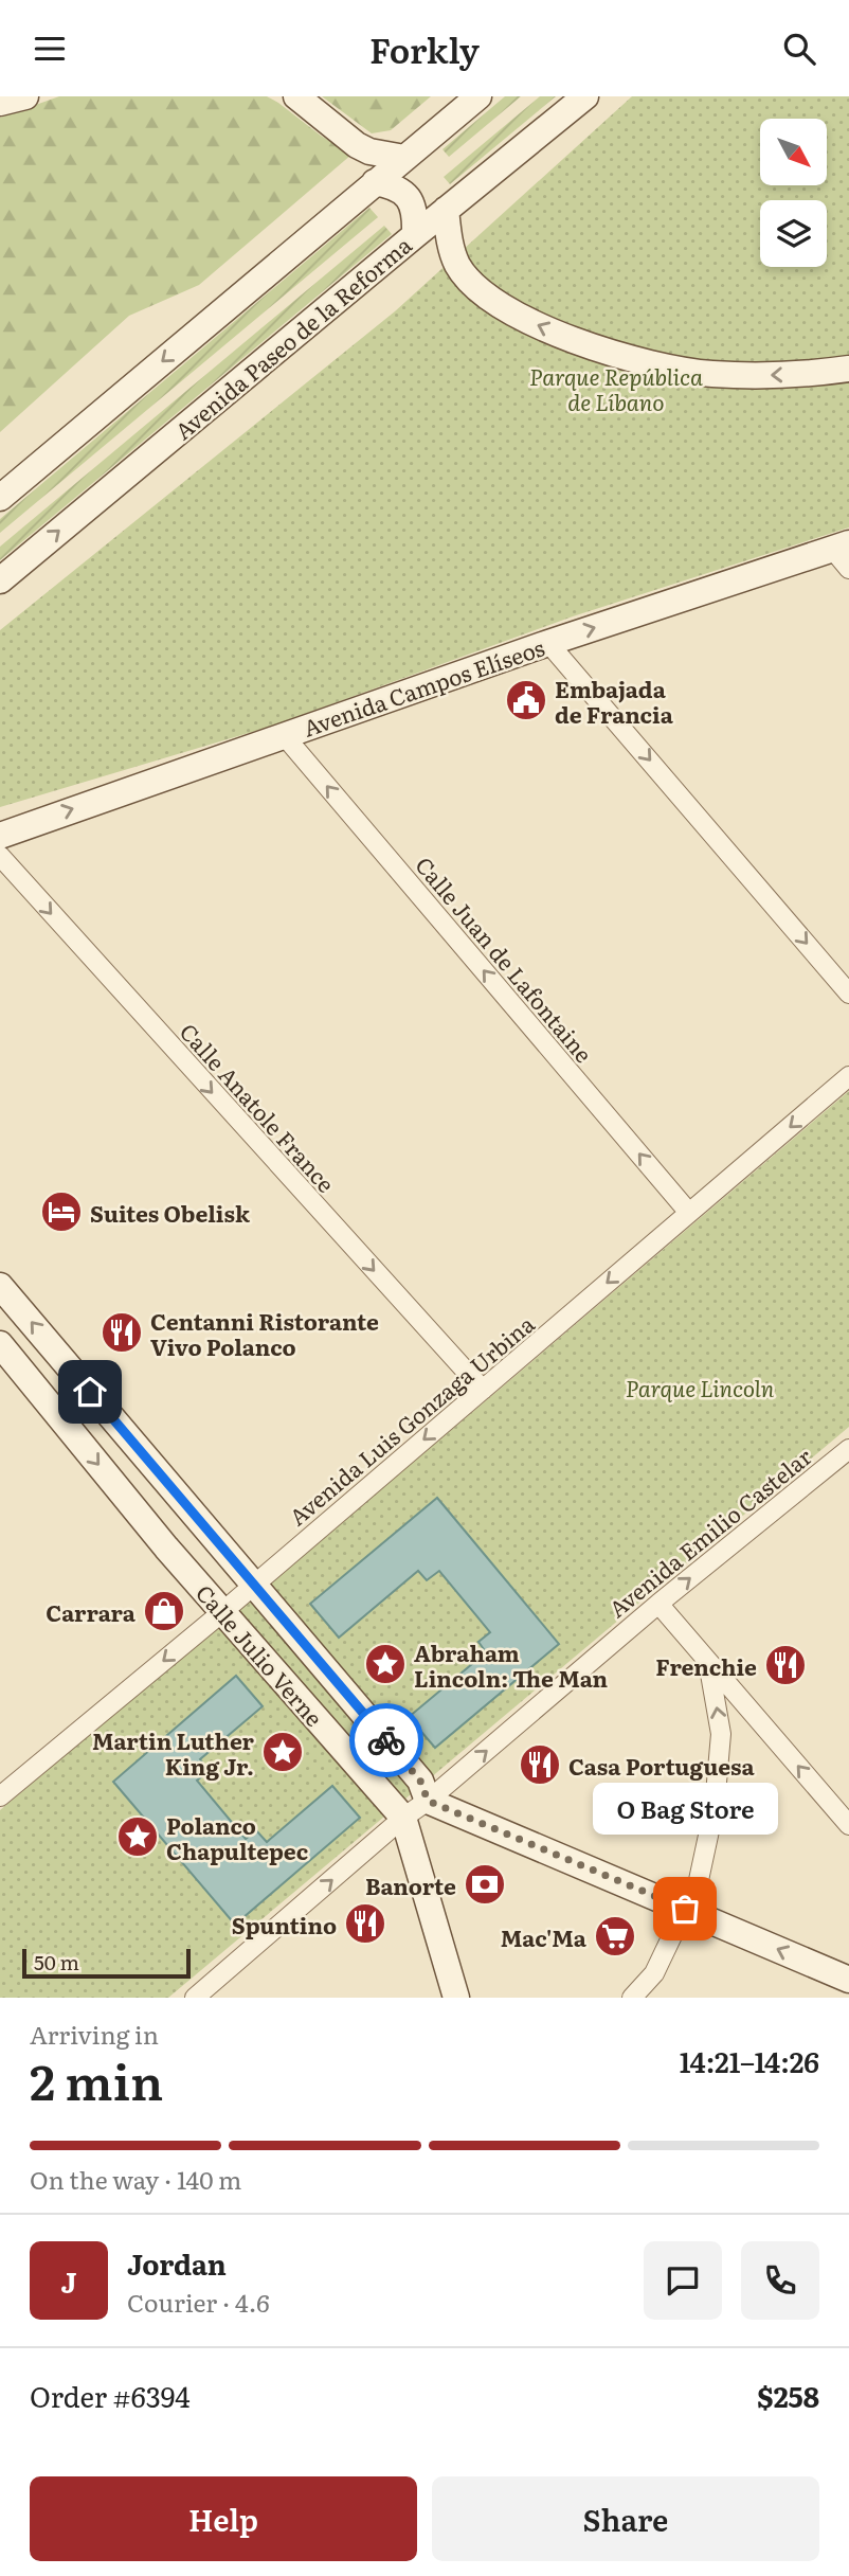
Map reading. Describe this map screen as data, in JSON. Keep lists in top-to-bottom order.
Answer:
{
  "streets": {
    "street": [
      "Avenida Paseo de la Reforma",
      "Avenida Campos Elíseos",
      "Calle Juan de Lafontaine",
      "Calle Anatole France",
      "Avenida Luis Gonzaga Urbina",
      "Avenida Emilio Castelar",
      "Calle Julio Verne"
    ]
  },
  "crossings": [
    ["Avenida Campos Elíseos", "Calle Juan de Lafontaine"],
    ["Calle Juan de Lafontaine", "Avenida Luis Gonzaga Urbina"],
    ["Calle Anatole France", "Avenida Luis Gonzaga Urbina"],
    ["Avenida Luis Gonzaga Urbina", "Calle Julio Verne"],
    ["Avenida Emilio Castelar", "Calle Julio Verne"]
  ],
  "one_way": [
    "Avenida Campos Elíseos",
    "Calle Juan de Lafontaine",
    "Calle Anatole France",
    "Avenida Luis Gonzaga Urbina",
    "Avenida Emilio Castelar"
  ],
  "parks": ["Parque República de Líbano", "Parque Lincoln"],
  "places": {
    "public building": ["Embajada de Francia"],
    "hotel": ["Suites Obelisk"],
    "restaurant": [
      "Centanni Ristorante Vivo Polanco",
      "Frenchie",
      "Casa Portuguesa",
      "Spuntino"
    ],
    "shop": ["Carrara"],
    "place": ["Abraham Lincoln: The Man", "Martin Luther King Jr.", "Polanco Chapultepec"],
    "bank": ["Banorte"],
    "other": ["O Bag Store"],
    "supermarket": ["Mac'Ma"]
  },
  "scale_bar": "50 m",
  "north": "bottom right",
  "page": {
    "header": "Forkly",
    "bubble": "O Bag Store",
    "scale": "50 m",
    "heading": ["2 min", "Arriving in", "14:21–14:26"],
    "panel": [
      "Jordan",
      "Courier · 4.6",
      "Order #6394",
      "$258"
    ],
    "bar": "On the way · 140 m",
    "round": "J",
    "buttons": ["Help", "Share"]
  }
}
